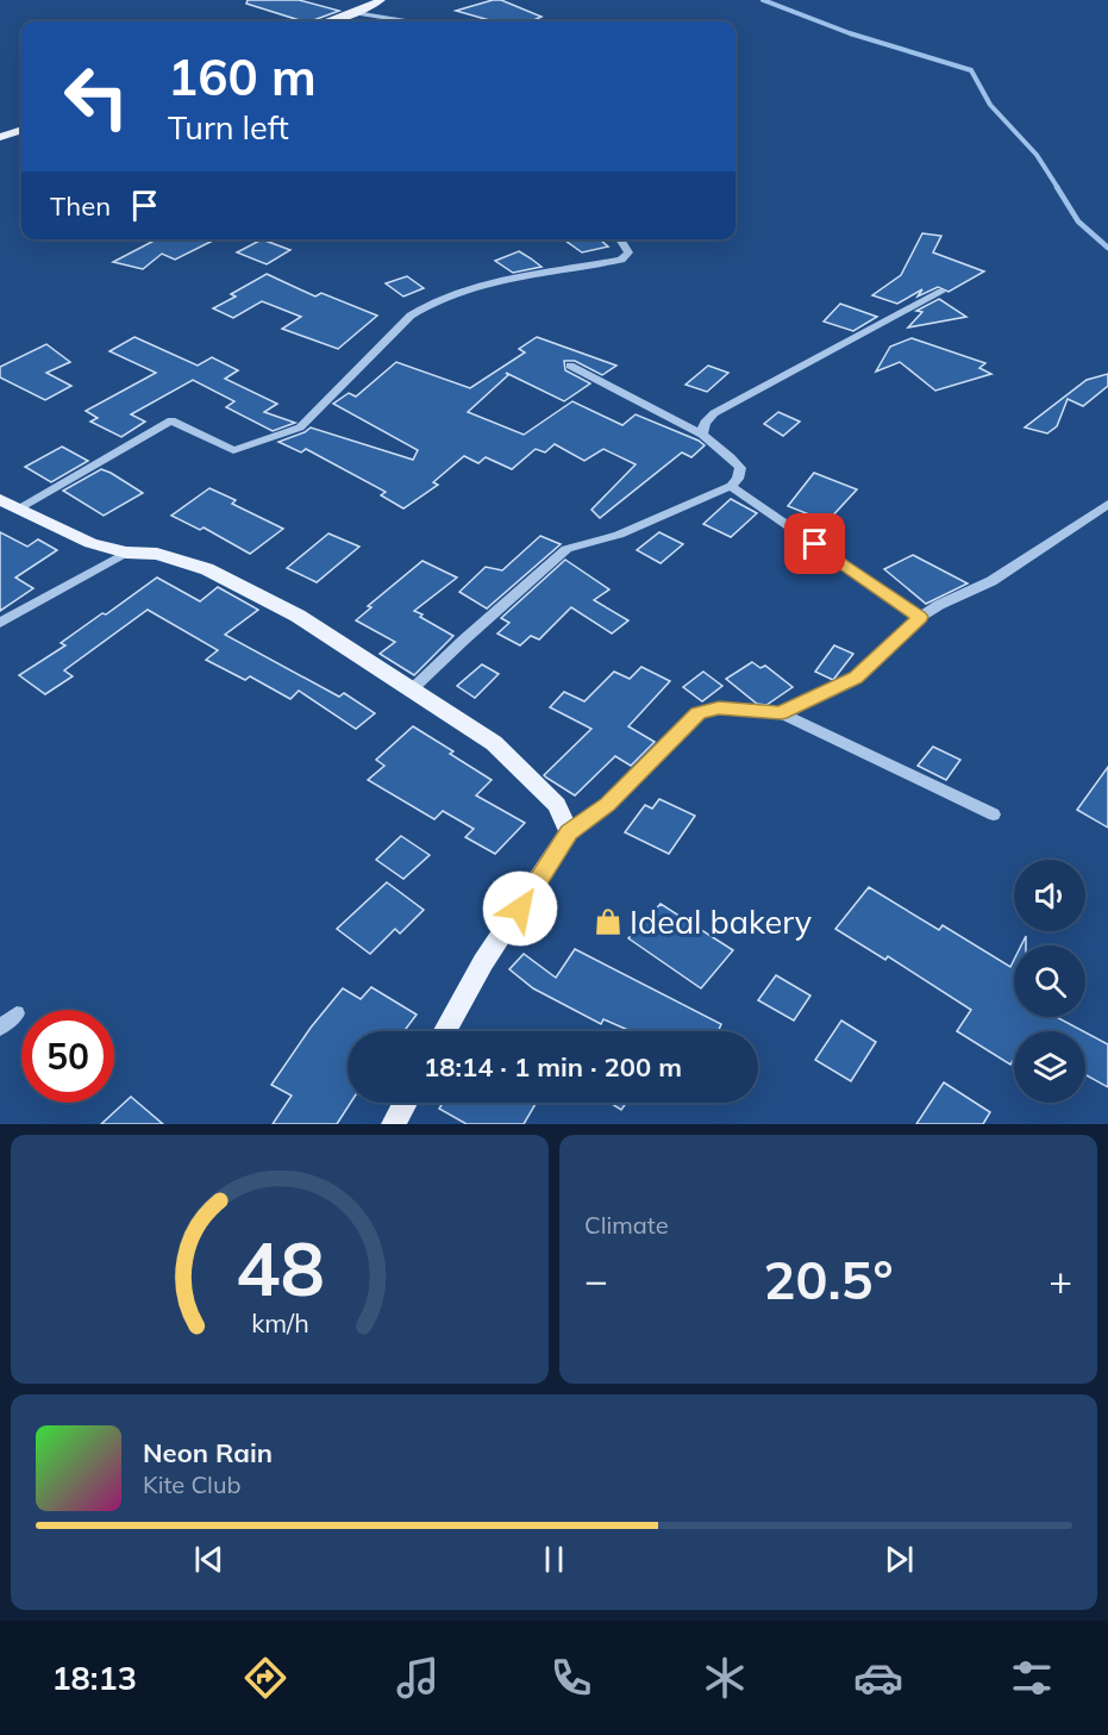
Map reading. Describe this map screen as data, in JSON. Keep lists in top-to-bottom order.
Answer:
{
  "places": {
    "shop": ["Ideal bakery"]
  },
  "page": {
    "turn": ["160 m", "Turn left"],
    "then": "Then",
    "limit": "50",
    "trip": "18:14 · 1 min · 200 m",
    "tile": "Climate",
    "heat": ["−", "20.5°", "+"],
    "song": ["Neon Rain", "Kite Club"],
    "tabs": "18:13",
    "gauge": ["48", "km/h"]
  }
}
